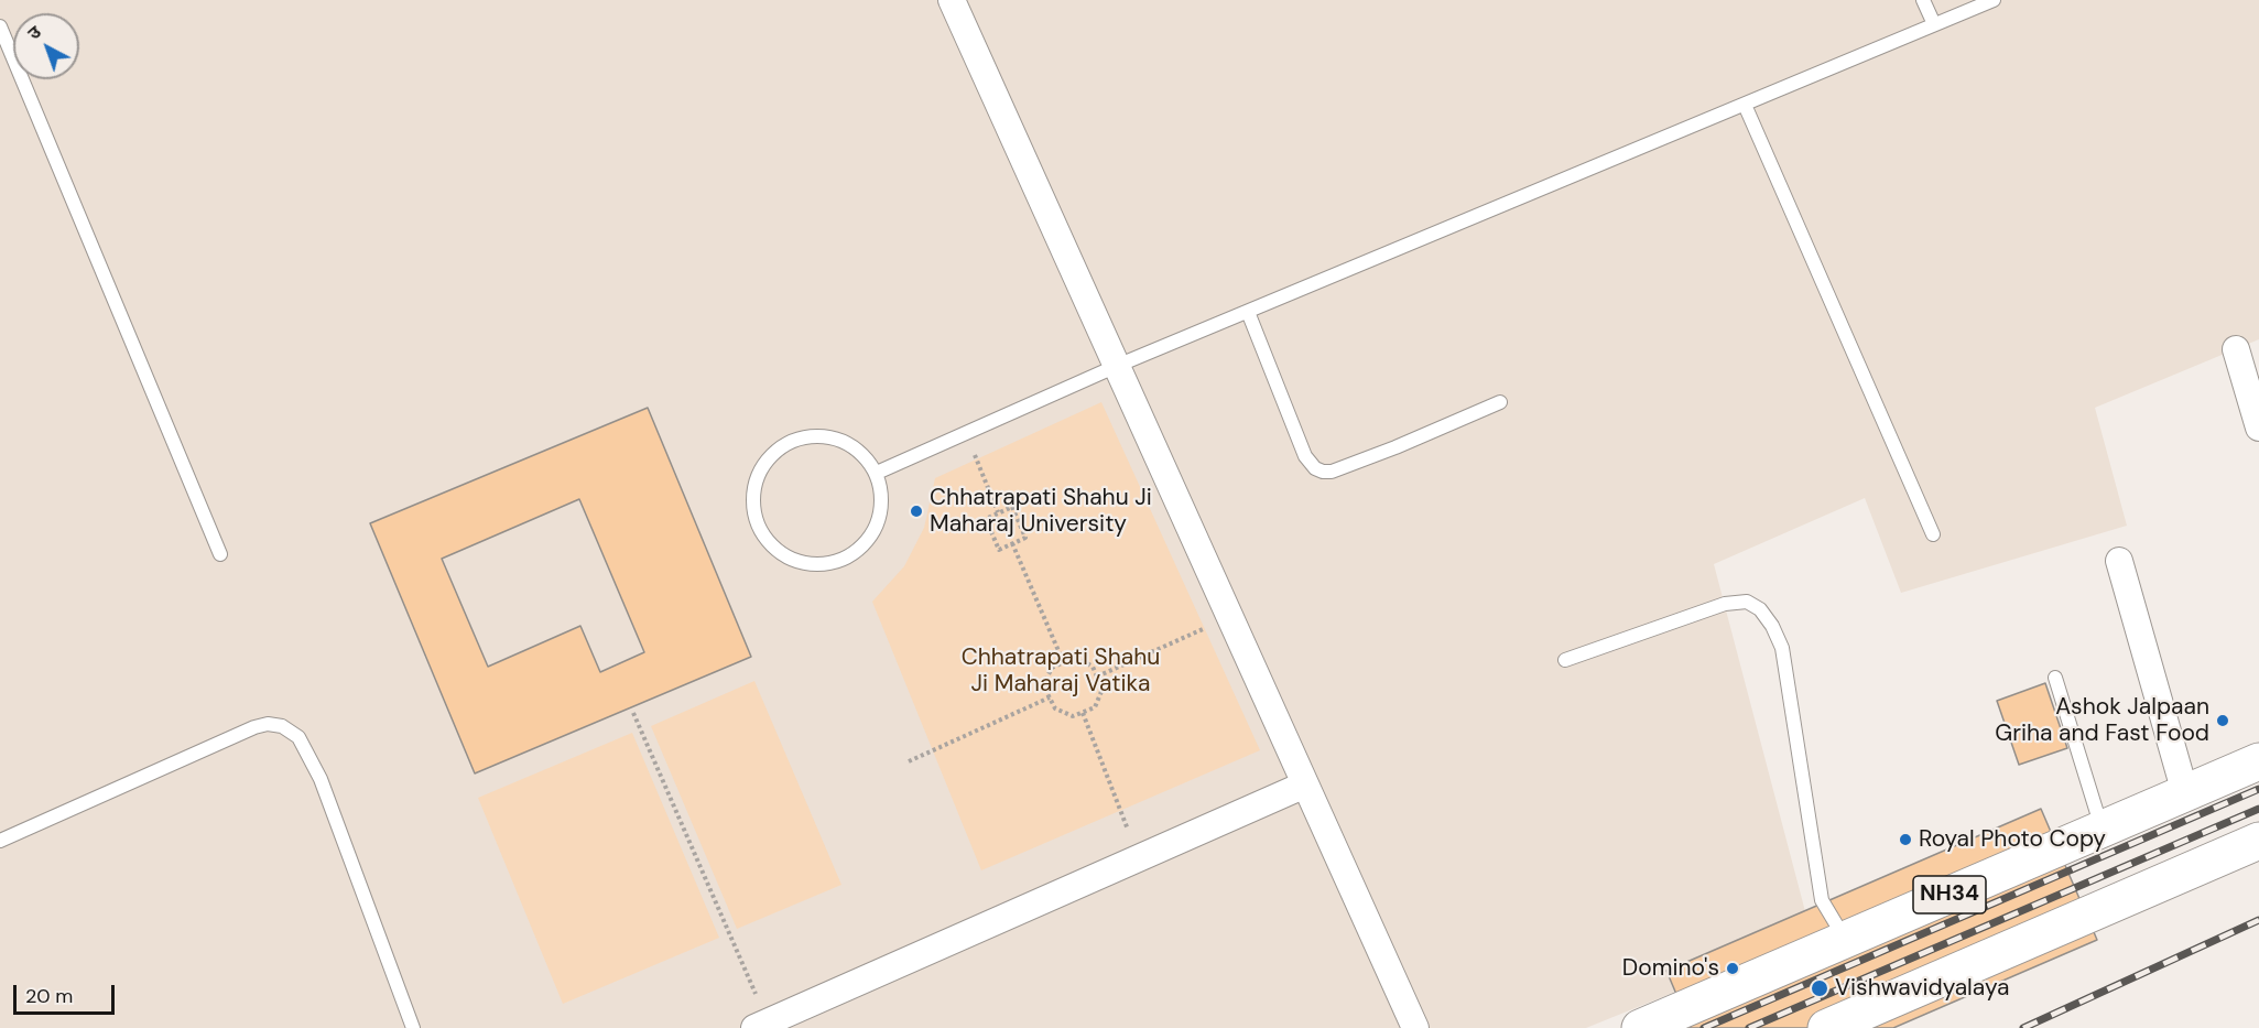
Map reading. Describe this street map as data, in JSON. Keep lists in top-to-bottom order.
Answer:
{
  "streets": {
    "highway": ["NH34"]
  },
  "parks": ["Chhatrapati Shahu Ji Maharaj Vatika"],
  "places": [
    "Chhatrapati Shahu Ji Maharaj University",
    "Ashok Jalpaan Griha and Fast Food",
    "Royal Photo Copy",
    "Domino's",
    "Vishwavidyalaya"
  ],
  "scale_bar": "20 m",
  "north": "top left"
}
